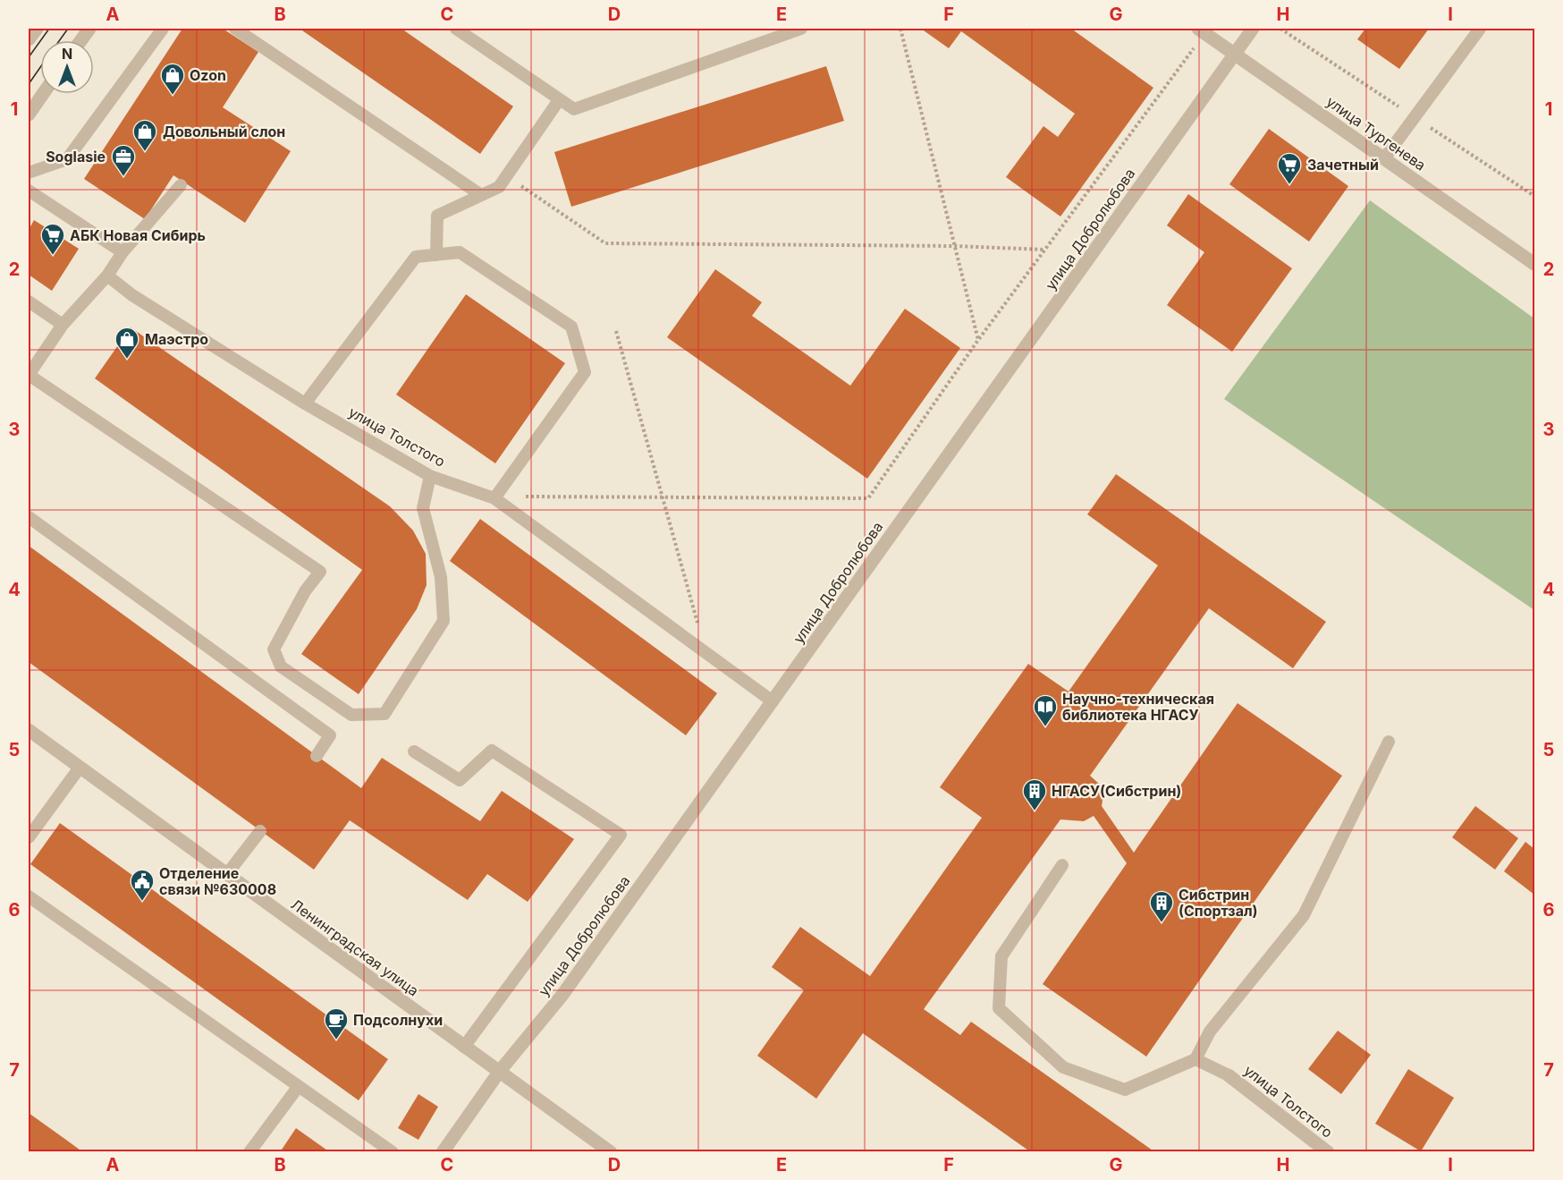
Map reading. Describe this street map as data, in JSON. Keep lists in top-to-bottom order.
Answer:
{
  "streets": {
    "street": [
      "улица Тургенева",
      "улица Добролюбова",
      "улица Толстого",
      "Ленинградская улица"
    ]
  },
  "crossings": [
    ["улица Тургенева", "улица Добролюбова"],
    ["улица Добролюбова", "улица Толстого"],
    ["улица Добролюбова", "Ленинградская улица"]
  ],
  "places": {
    "shop": ["Ozon", "Довольный слон", "Маэстро"],
    "office": ["Soglasie"],
    "supermarket": ["Зачетный", "АБК Новая Сибирь"],
    "library": ["Научно-техническая библиотека НГАСУ"],
    "building": ["НГАСУ(Сибстрин)", "Сибстрин (Спортзал)"],
    "public building": ["Отделение связи №630008"],
    "cafe": ["Подсолнухи"]
  },
  "north": "top",
  "grid": {
    "columns": [
      "A",
      "B",
      "C",
      "D",
      "E",
      "F",
      "G",
      "H",
      "I"
    ],
    "rows": [
      "1",
      "2",
      "3",
      "4",
      "5",
      "6",
      "7"
    ]
  }
}
